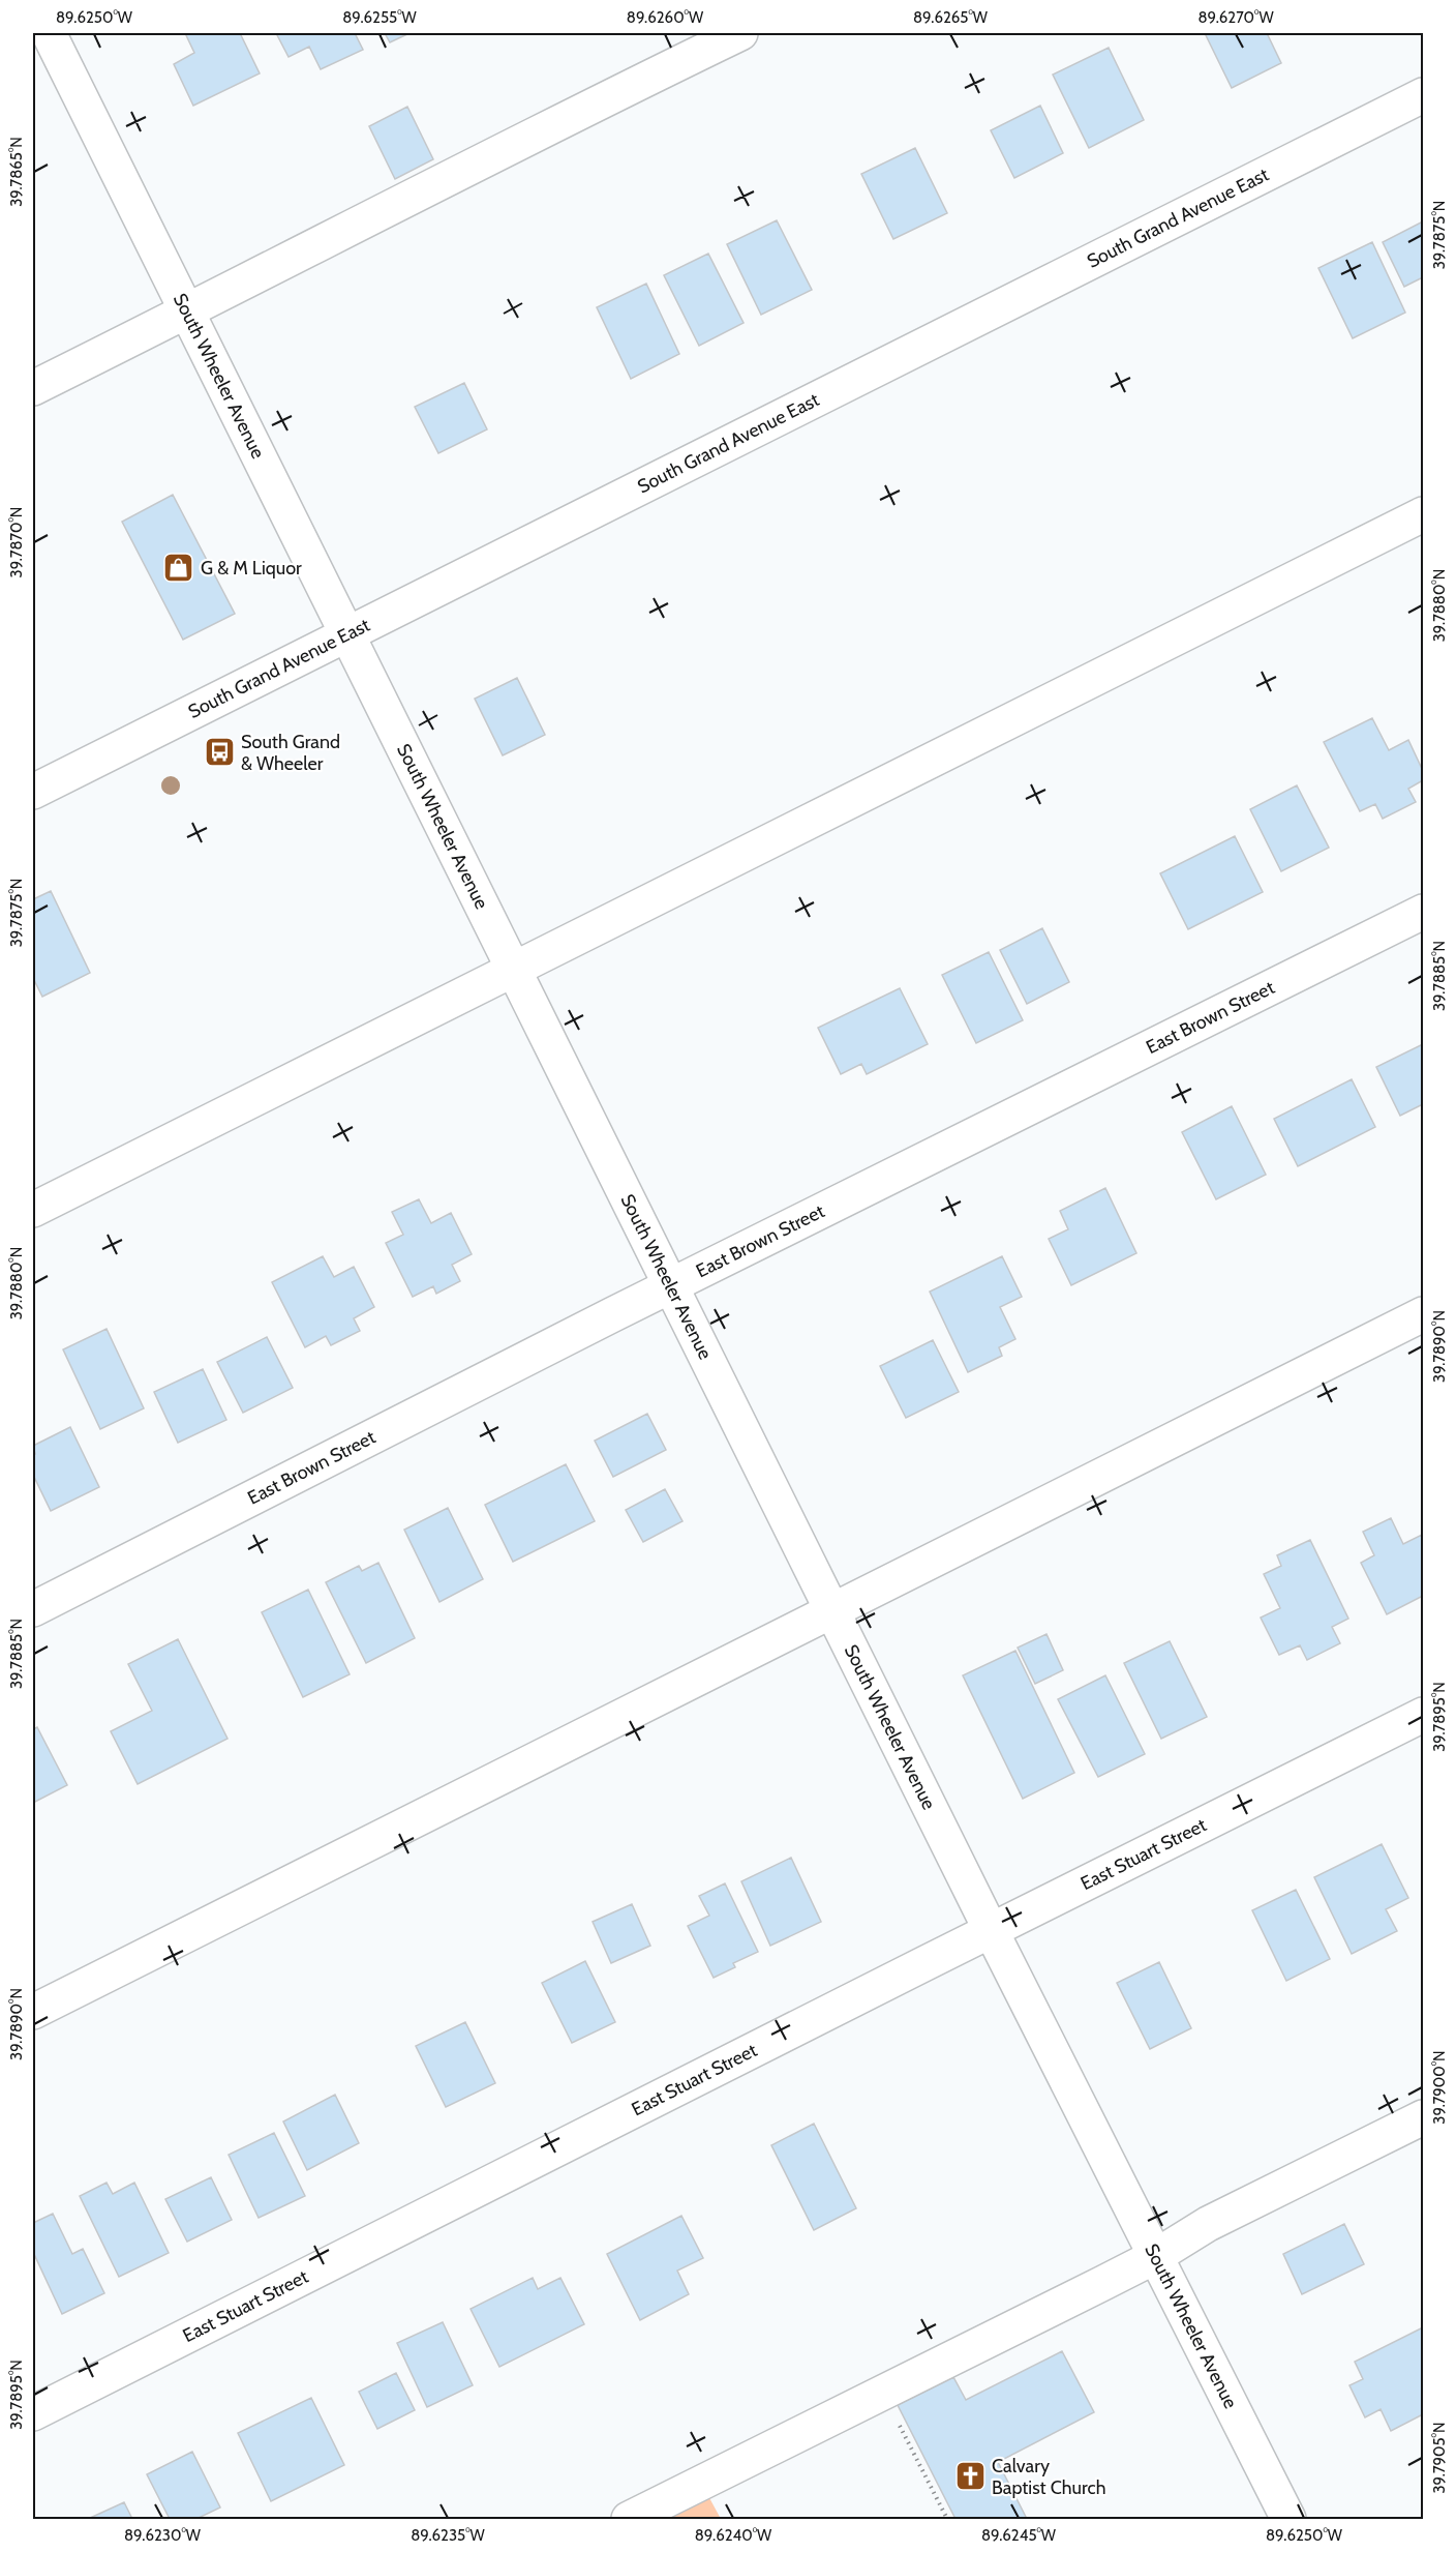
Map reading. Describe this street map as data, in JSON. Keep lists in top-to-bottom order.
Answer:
{
  "streets": {
    "street": [
      "South Grand Avenue East",
      "South Wheeler Avenue",
      "East Brown Street",
      "East Stuart Street"
    ]
  },
  "crossings": [
    ["South Grand Avenue East", "South Wheeler Avenue"],
    ["South Wheeler Avenue", "East Brown Street"],
    ["South Wheeler Avenue", "East Stuart Street"]
  ],
  "places": {
    "shop": ["G & M Liquor"],
    "bus stop": ["South Grand & Wheeler"],
    "church": ["Calvary Baptist Church"]
  },
  "coordinates": [
    "89.6250°W",
    "89.6255°W",
    "89.6260°W",
    "89.6265°W",
    "89.6270°W",
    "39.7865°N",
    "39.7875°N",
    "39.7870°N",
    "39.7880°N",
    "39.7885°N",
    "39.7890°N",
    "39.7895°N",
    "39.7900°N",
    "39.7905°N",
    "89.6230°W",
    "89.6235°W",
    "89.6240°W",
    "89.6245°W"
  ]
}
